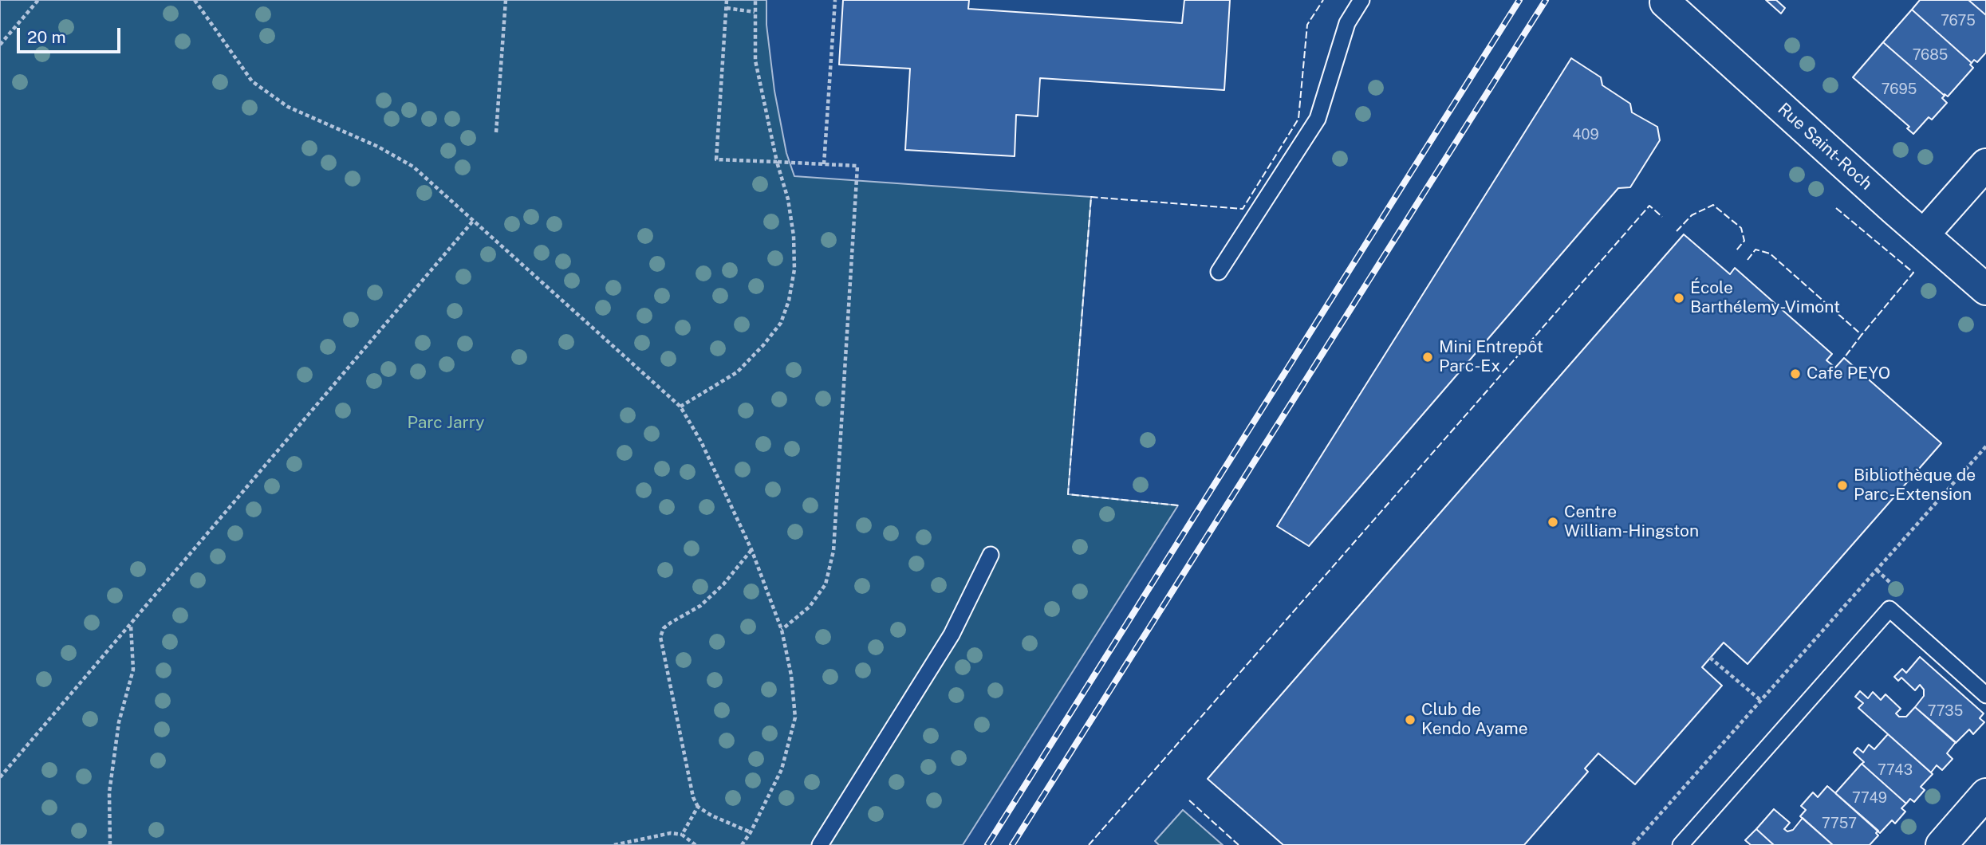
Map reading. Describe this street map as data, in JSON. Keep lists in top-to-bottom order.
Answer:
{
  "streets": {
    "street": ["Rue Saint-Roch"]
  },
  "parks": ["Parc Jarry"],
  "places": [
    "École Barthélemy-Vimont",
    "Mini Entrepôt Parc-Ex",
    "Cafe PEYO",
    "Bibliothèque de Parc-Extension",
    "Centre William-Hingston",
    "Club de Kendo Ayame"
  ],
  "house_numbers": [
    "7675",
    "7685",
    "7695",
    "409",
    "7735",
    "7743",
    "7749",
    "7757"
  ],
  "scale_bar": "20 m"
}
